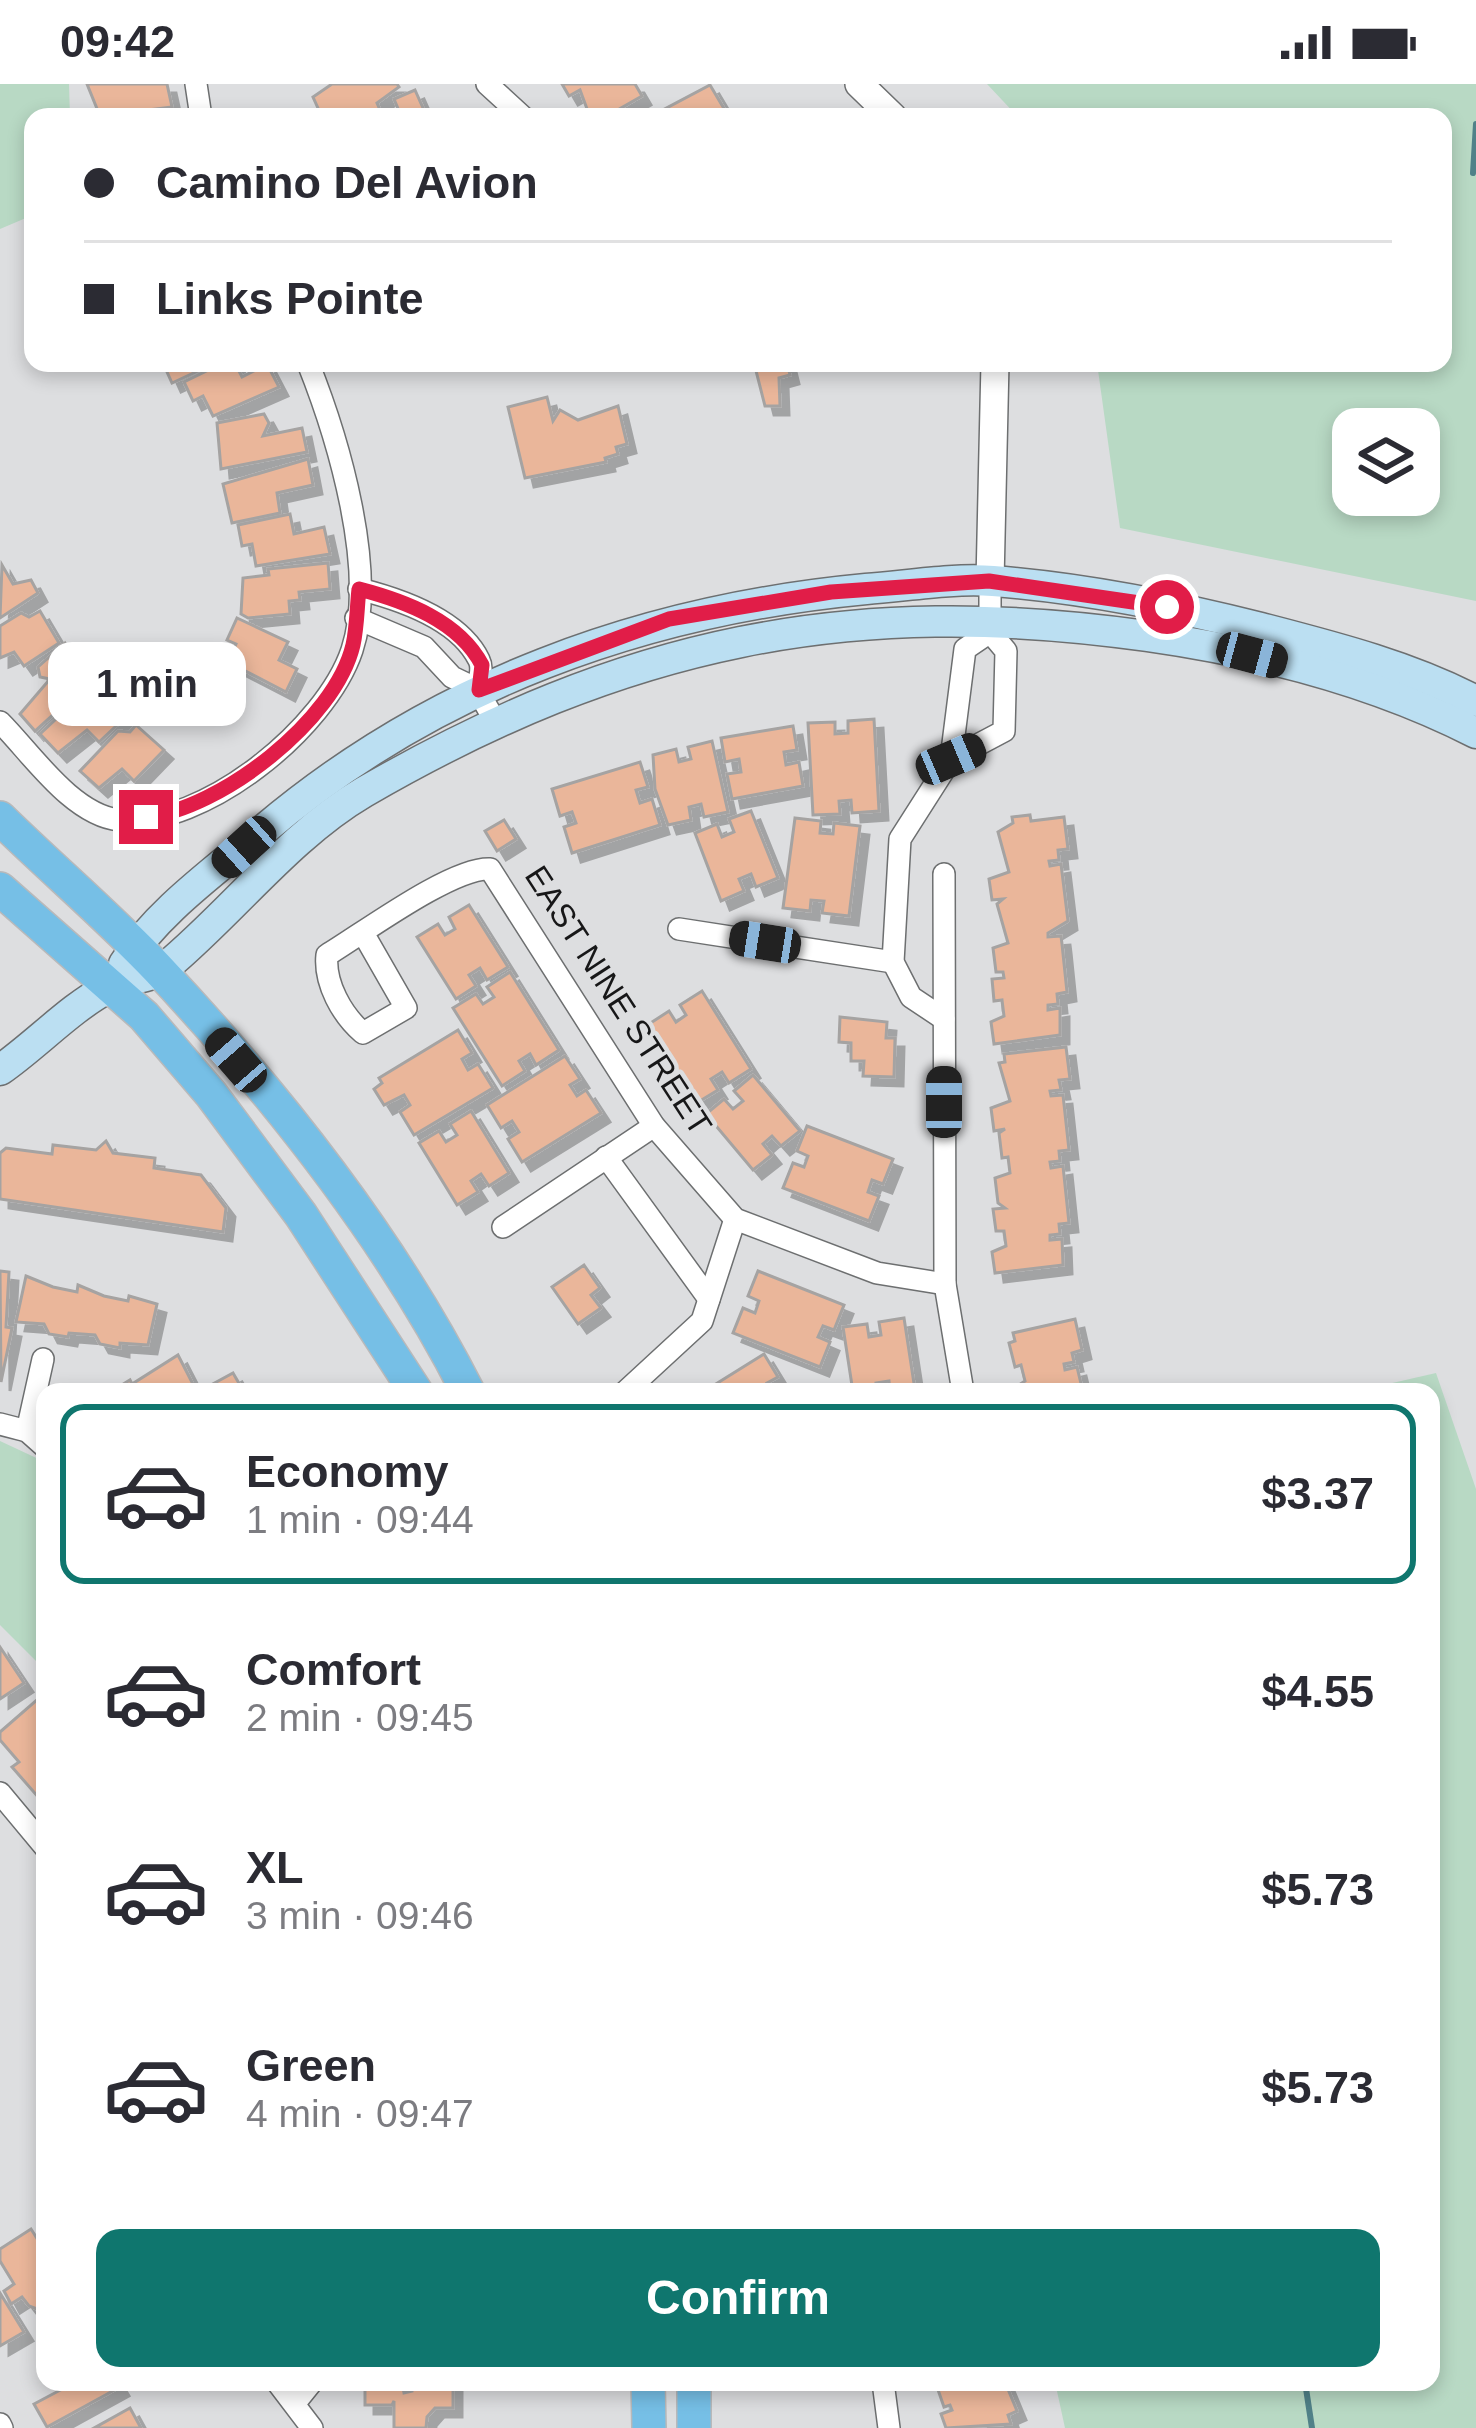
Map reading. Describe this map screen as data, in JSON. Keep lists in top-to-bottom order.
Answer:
{
  "streets": {
    "street": ["EAST NINE STREET"]
  },
  "page": {
    "status": "09:42",
    "banner": ["Camino Del Avion", "Links Pointe"],
    "bubble": "1 min",
    "list": [
      {
        "name": "Economy",
        "note": "1 min · 09:44",
        "value": "$3.37"
      },
      {
        "name": "Comfort",
        "note": "2 min · 09:45",
        "value": "$4.55"
      },
      {
        "name": "XL",
        "note": "3 min · 09:46",
        "value": "$5.73"
      },
      {
        "name": "Green",
        "note": "4 min · 09:47",
        "value": "$5.73"
      }
    ],
    "buttons": "Confirm"
  }
}
